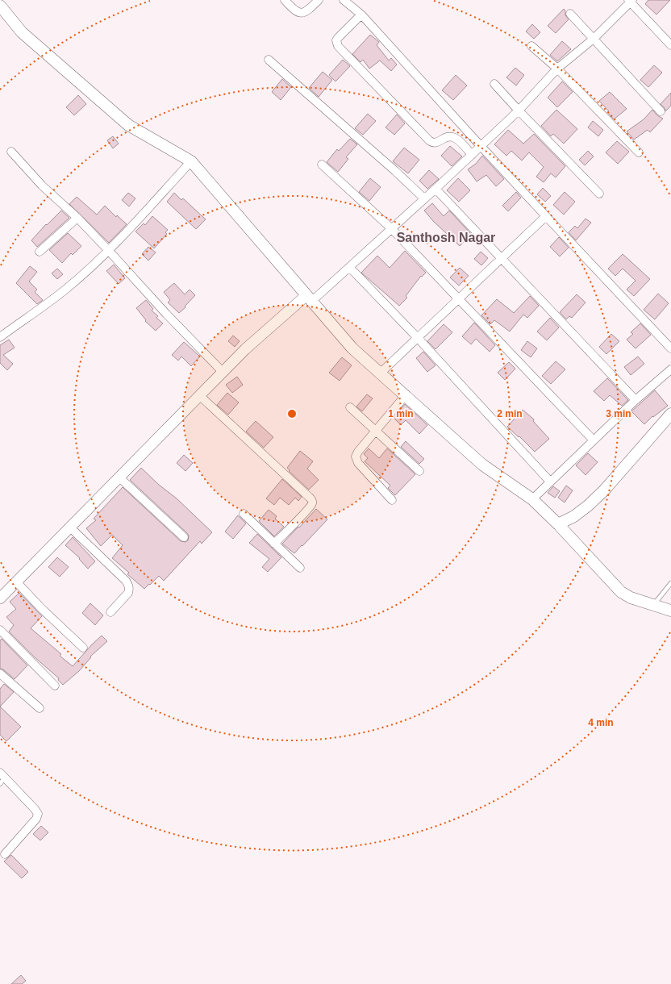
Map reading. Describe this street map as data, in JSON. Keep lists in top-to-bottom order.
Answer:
{
  "districts": ["Santhosh Nagar"],
  "rings": [
    "1 min",
    "2 min",
    "3 min",
    "4 min"
  ]
}
